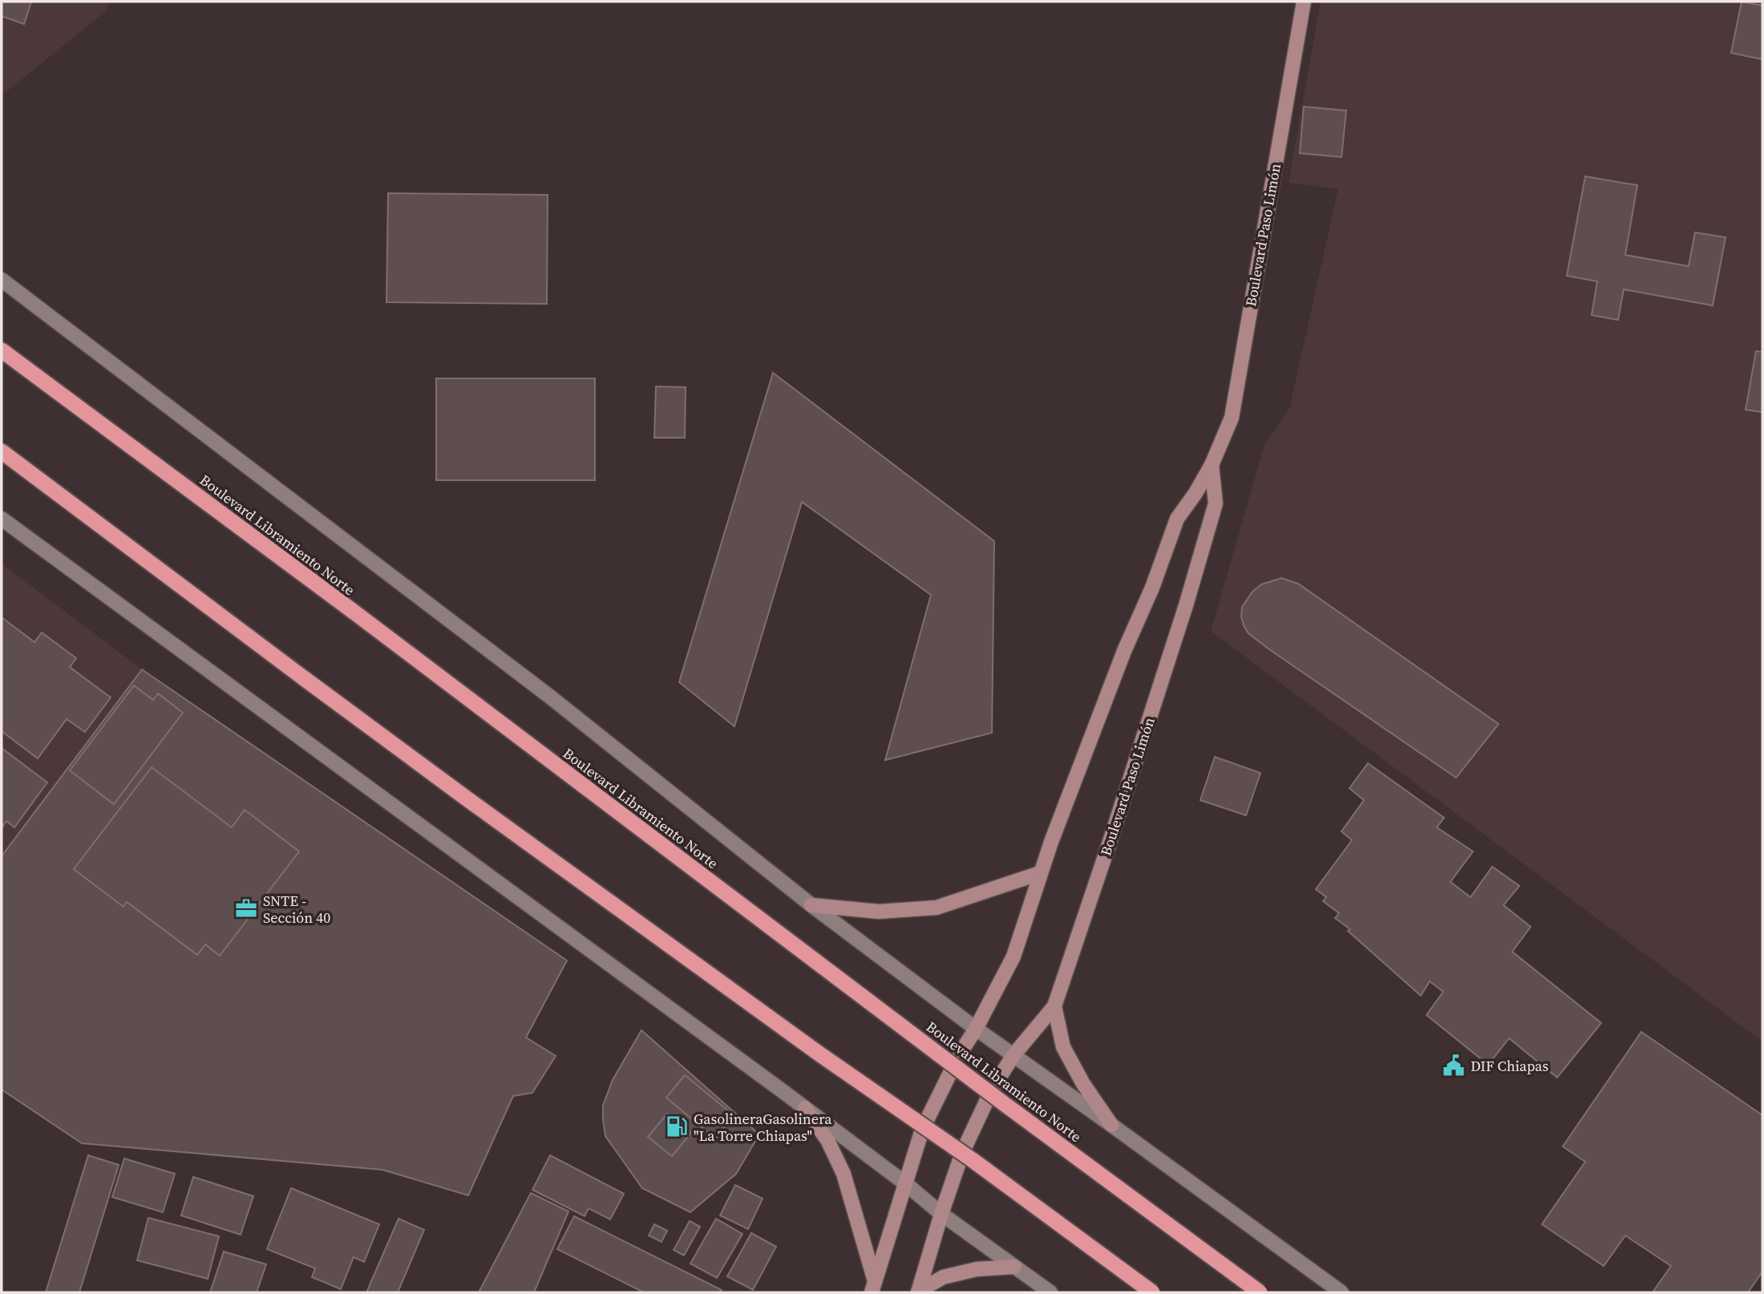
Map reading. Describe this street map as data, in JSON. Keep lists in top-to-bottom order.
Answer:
{
  "streets": {
    "highway": ["Boulevard Libramiento Norte"],
    "main road": ["Boulevard Paso Limón"]
  },
  "places": {
    "office": ["SNTE - Sección 40"],
    "public building": ["DIF Chiapas"],
    "fuel station": ["GasolineraGasolinera \"La Torre Chiapas\""]
  }
}
